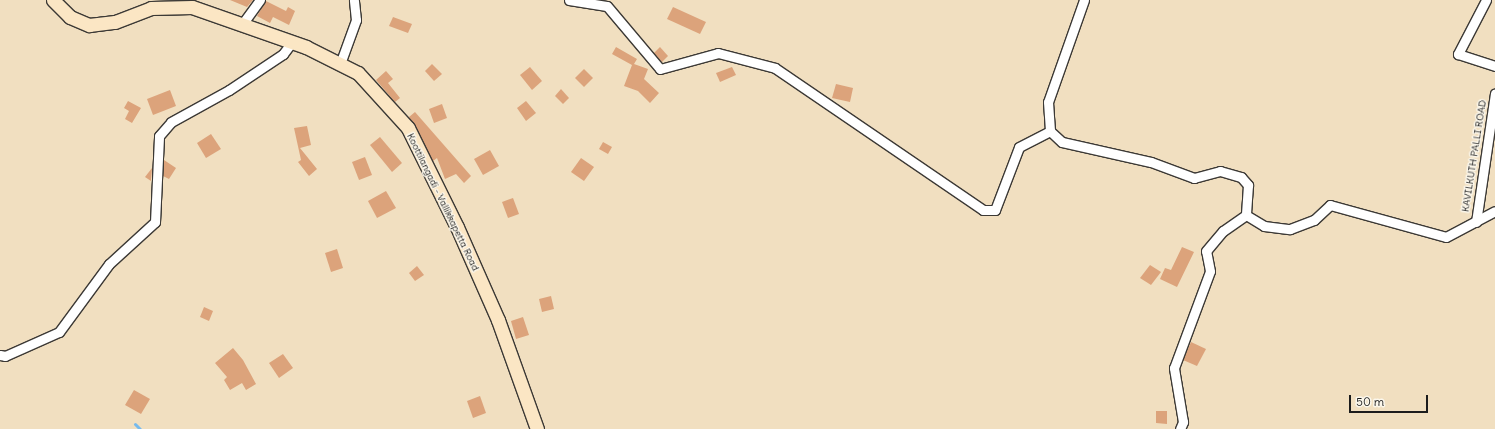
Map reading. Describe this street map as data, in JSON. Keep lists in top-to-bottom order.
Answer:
{
  "streets": {
    "main road": ["Koottilangadi - Vallikkapetta Road"],
    "street": ["KAVILKUTH PALLI ROAD"]
  },
  "scale_bar": "50 m"
}
